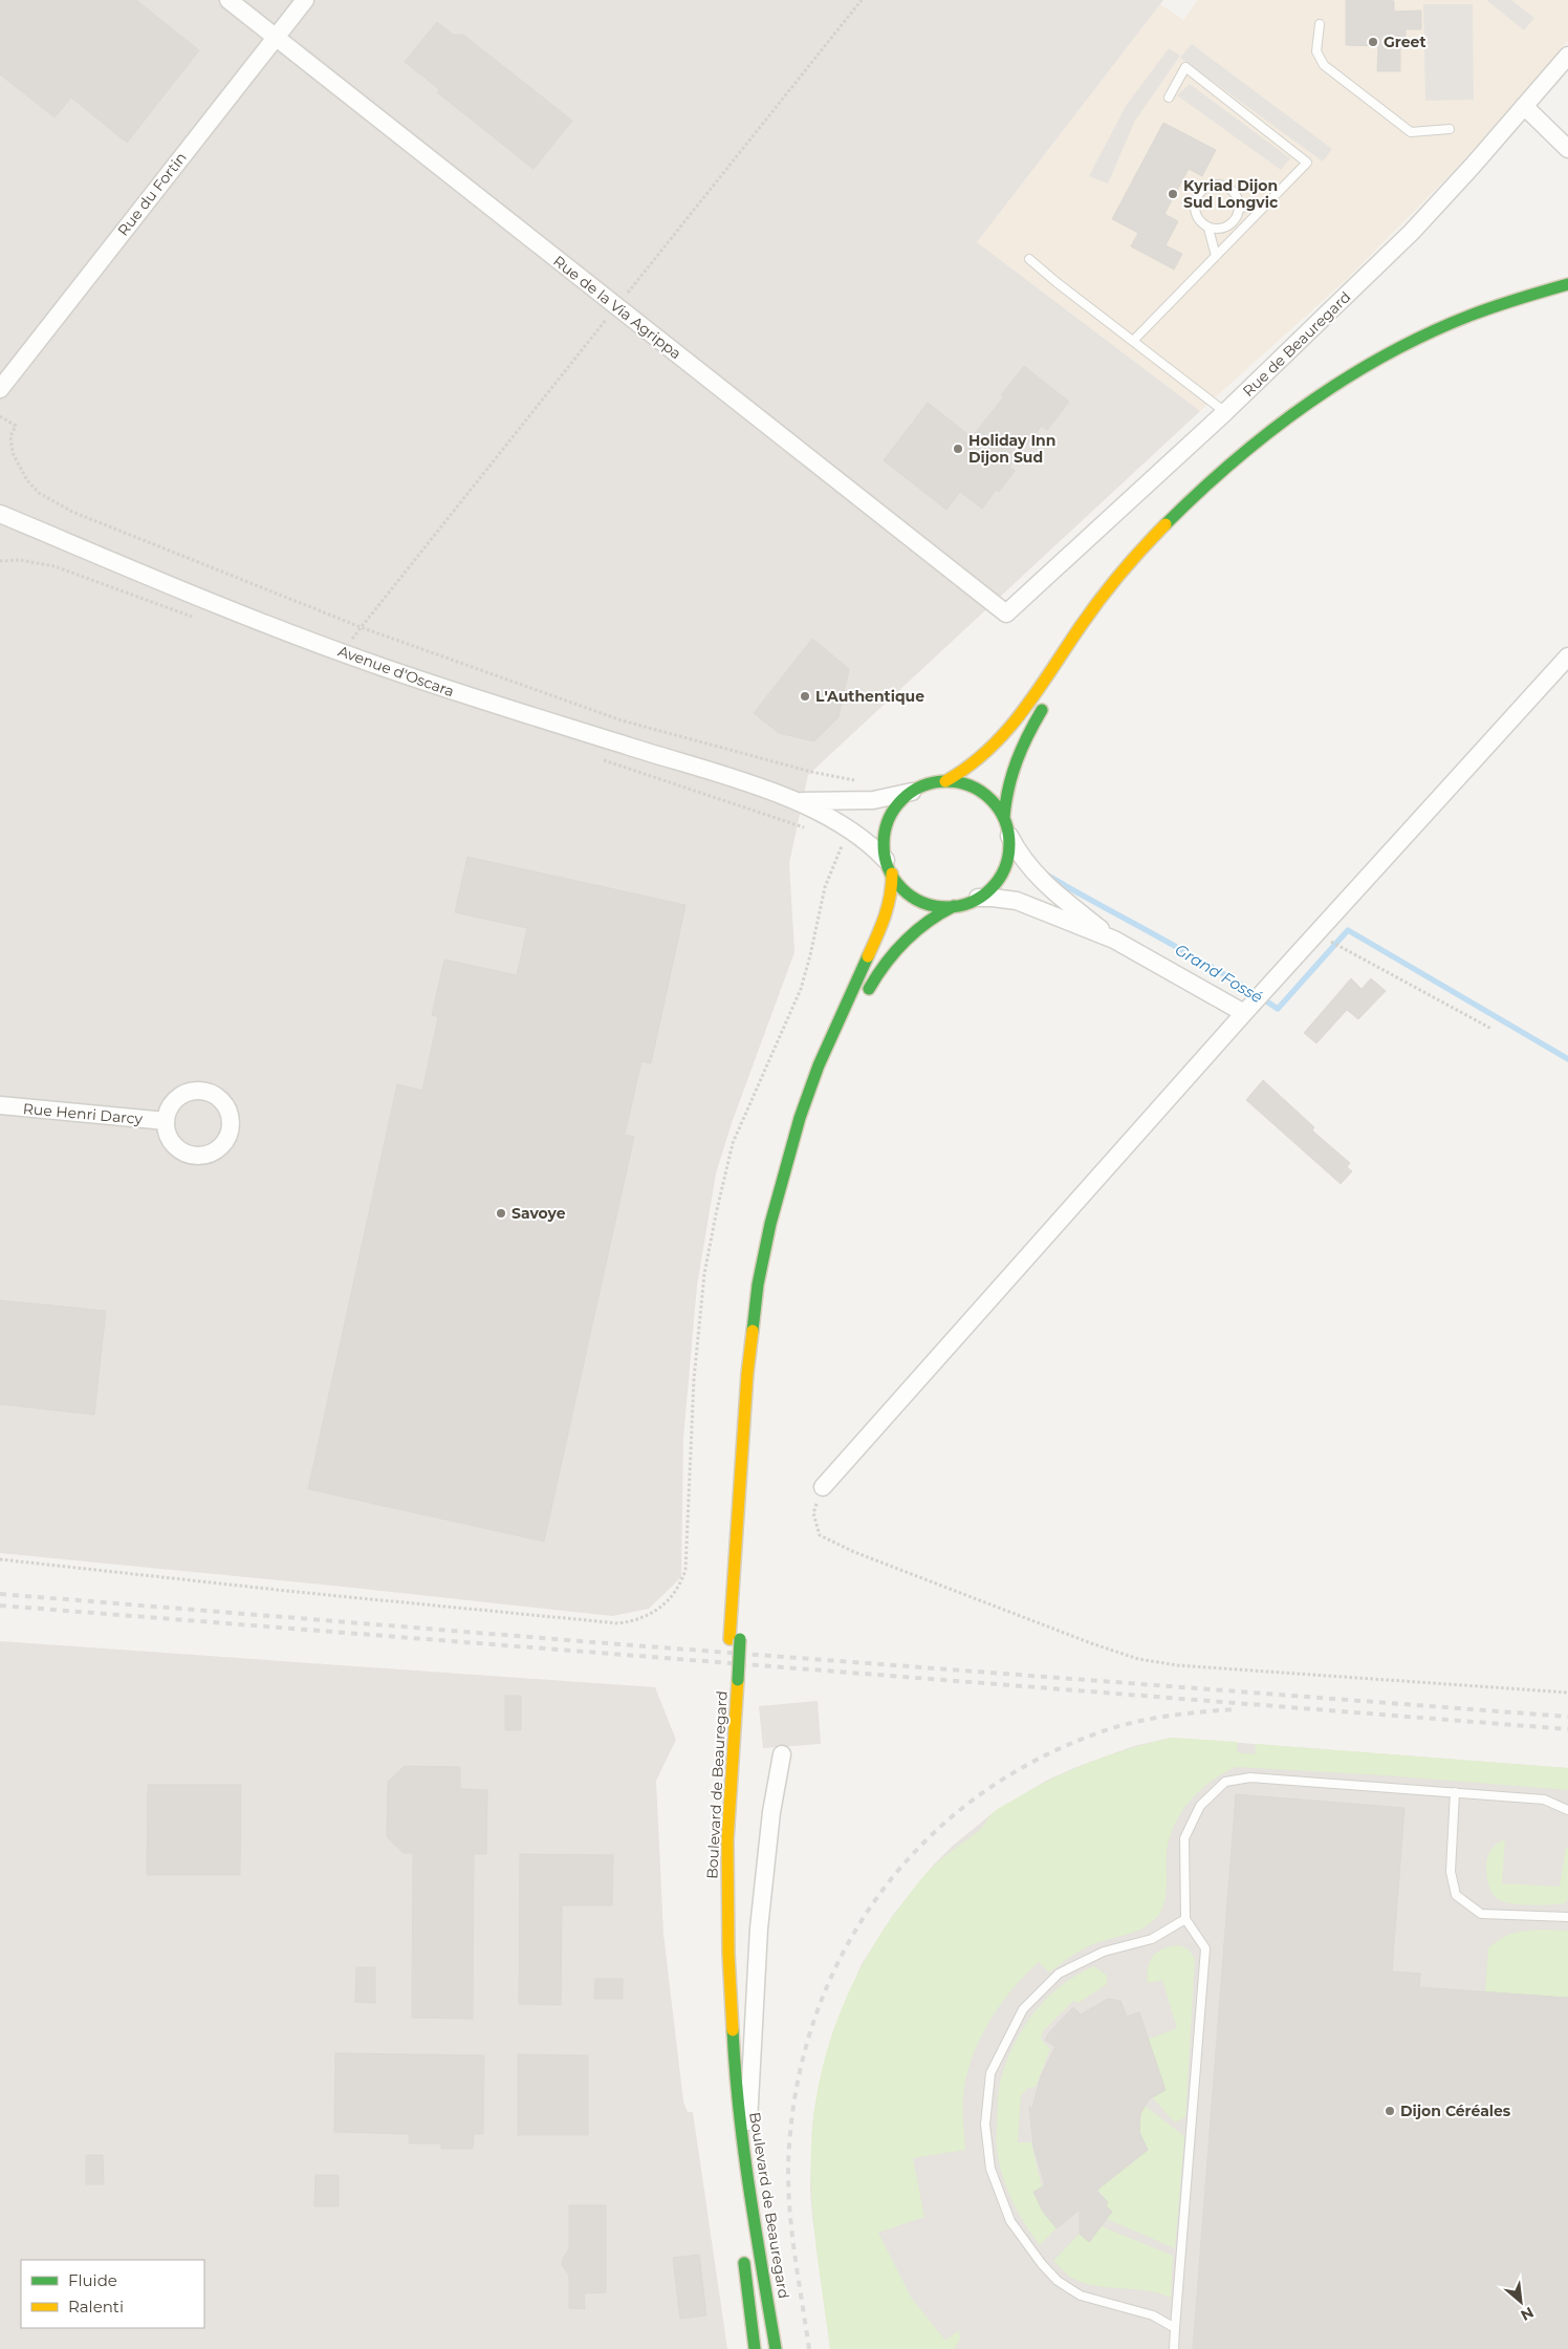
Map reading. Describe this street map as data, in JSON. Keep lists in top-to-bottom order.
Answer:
{
  "streets": {
    "main road": ["Boulevard de Beauregard"],
    "street": [
      "Rue du Fortin",
      "Rue de la Via Agrippa",
      "Rue de Beauregard",
      "Avenue d'Oscara",
      "Rue Henri Darcy"
    ]
  },
  "crossings": [
    ["Rue du Fortin", "Rue de la Via Agrippa"],
    ["Rue de la Via Agrippa", "Rue de Beauregard"],
    ["Avenue d'Oscara", "Boulevard de Beauregard"]
  ],
  "water": ["Grand Fossé"],
  "places": [
    "Greet",
    "Kyriad Dijon Sud Longvic",
    "Holiday Inn Dijon Sud",
    "L'Authentique",
    "Savoye",
    "Dijon Céréales"
  ],
  "legend": ["Fluide", "Ralenti"],
  "north": "bottom right"
}
